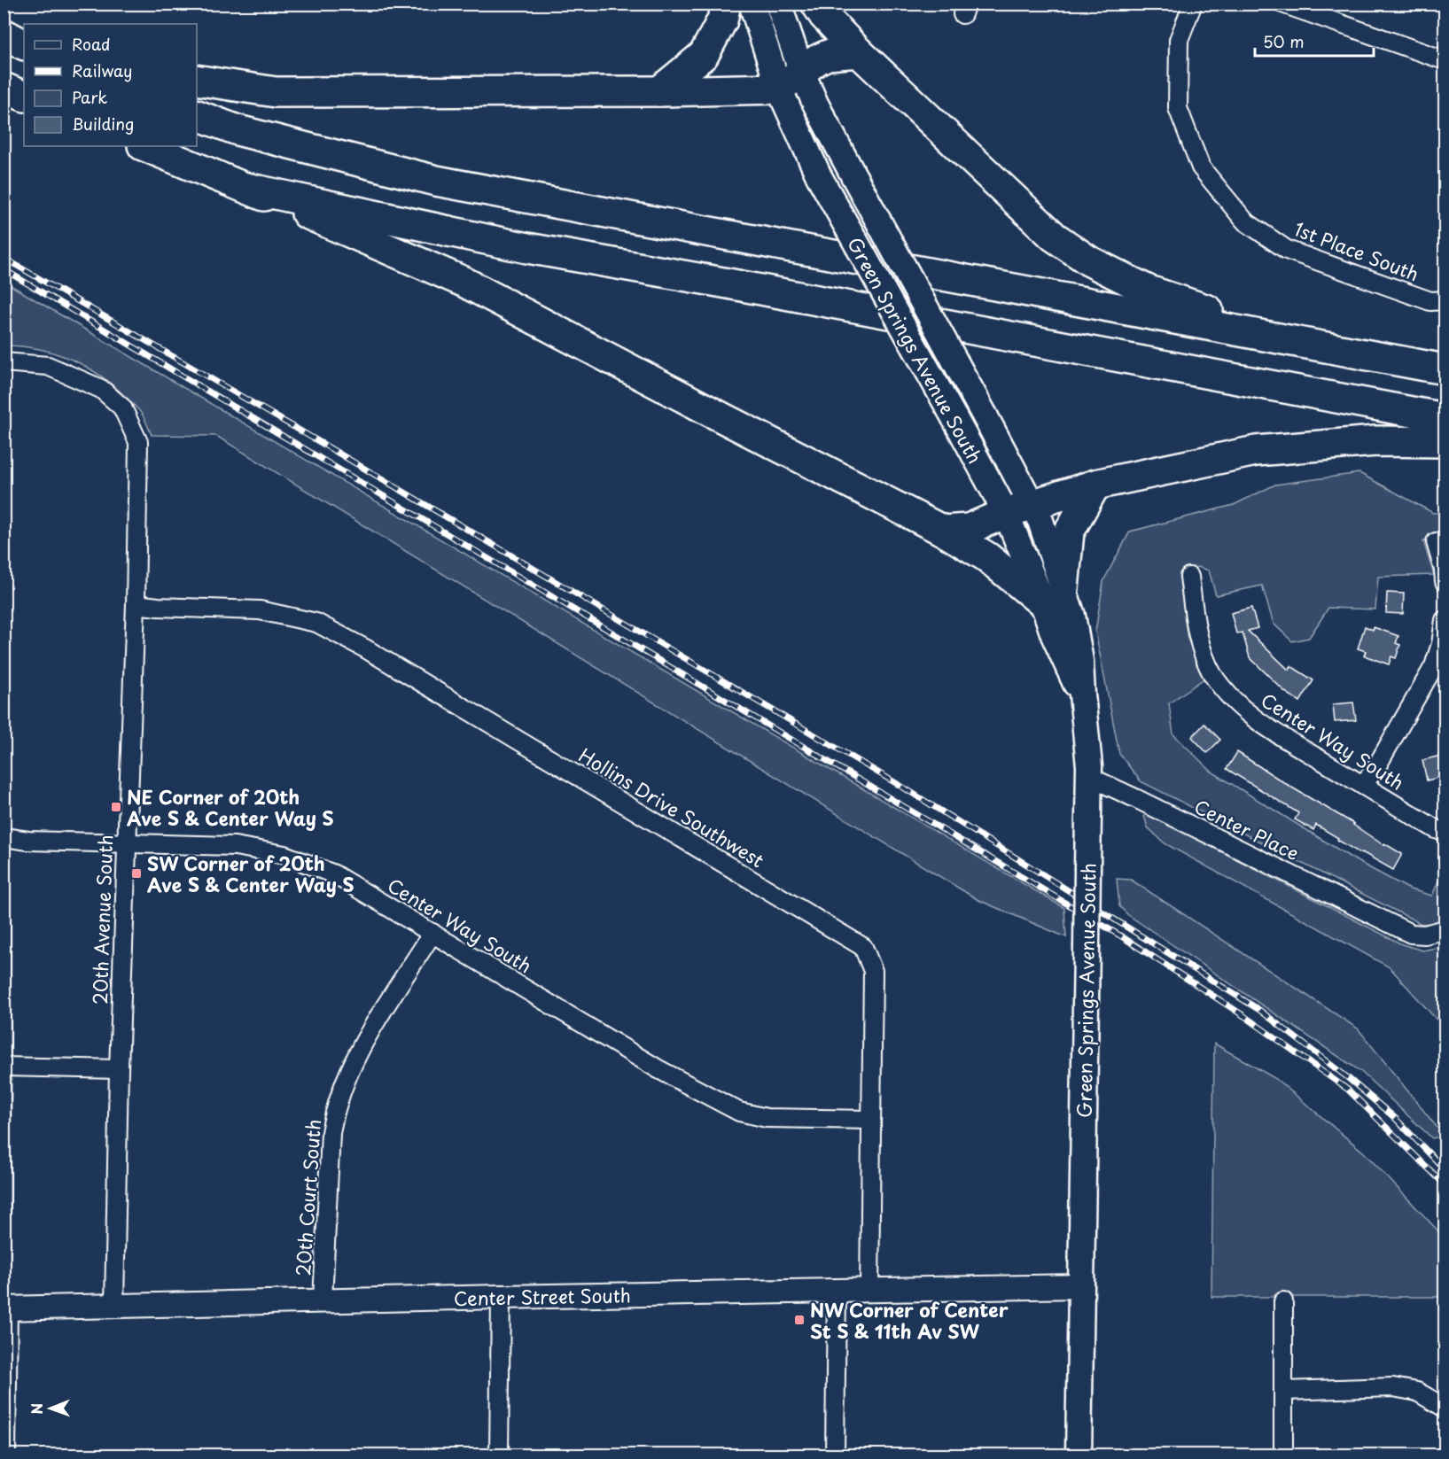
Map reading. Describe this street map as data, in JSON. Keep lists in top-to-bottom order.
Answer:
{
  "streets": {
    "main road": ["Green Springs Avenue South"],
    "street": [
      "1st Place South",
      "Center Way South",
      "Hollins Drive Southwest",
      "Center Place",
      "20th Avenue South",
      "20th Court South",
      "Center Street South"
    ]
  },
  "crossings": [
    ["Green Springs Avenue South", "Center Place"],
    ["Green Springs Avenue South", "Center Street South"],
    ["Center Way South", "Hollins Drive Southwest"],
    ["Center Way South", "20th Avenue South"],
    ["Center Way South", "20th Court South"],
    ["Hollins Drive Southwest", "20th Avenue South"],
    ["Hollins Drive Southwest", "Center Street South"],
    ["20th Avenue South", "Center Street South"],
    ["20th Court South", "Center Street South"]
  ],
  "places": {
    "transit": ["NE Corner of 20th Ave S & Center Way S", "SW Corner of 20th Ave S & Center Way S", "NW Corner of Center St S & 11th Av SW"]
  },
  "legend": [
    "Road",
    "Railway",
    "Park",
    "Building"
  ],
  "scale_bar": "50 m",
  "north": "left"
}
